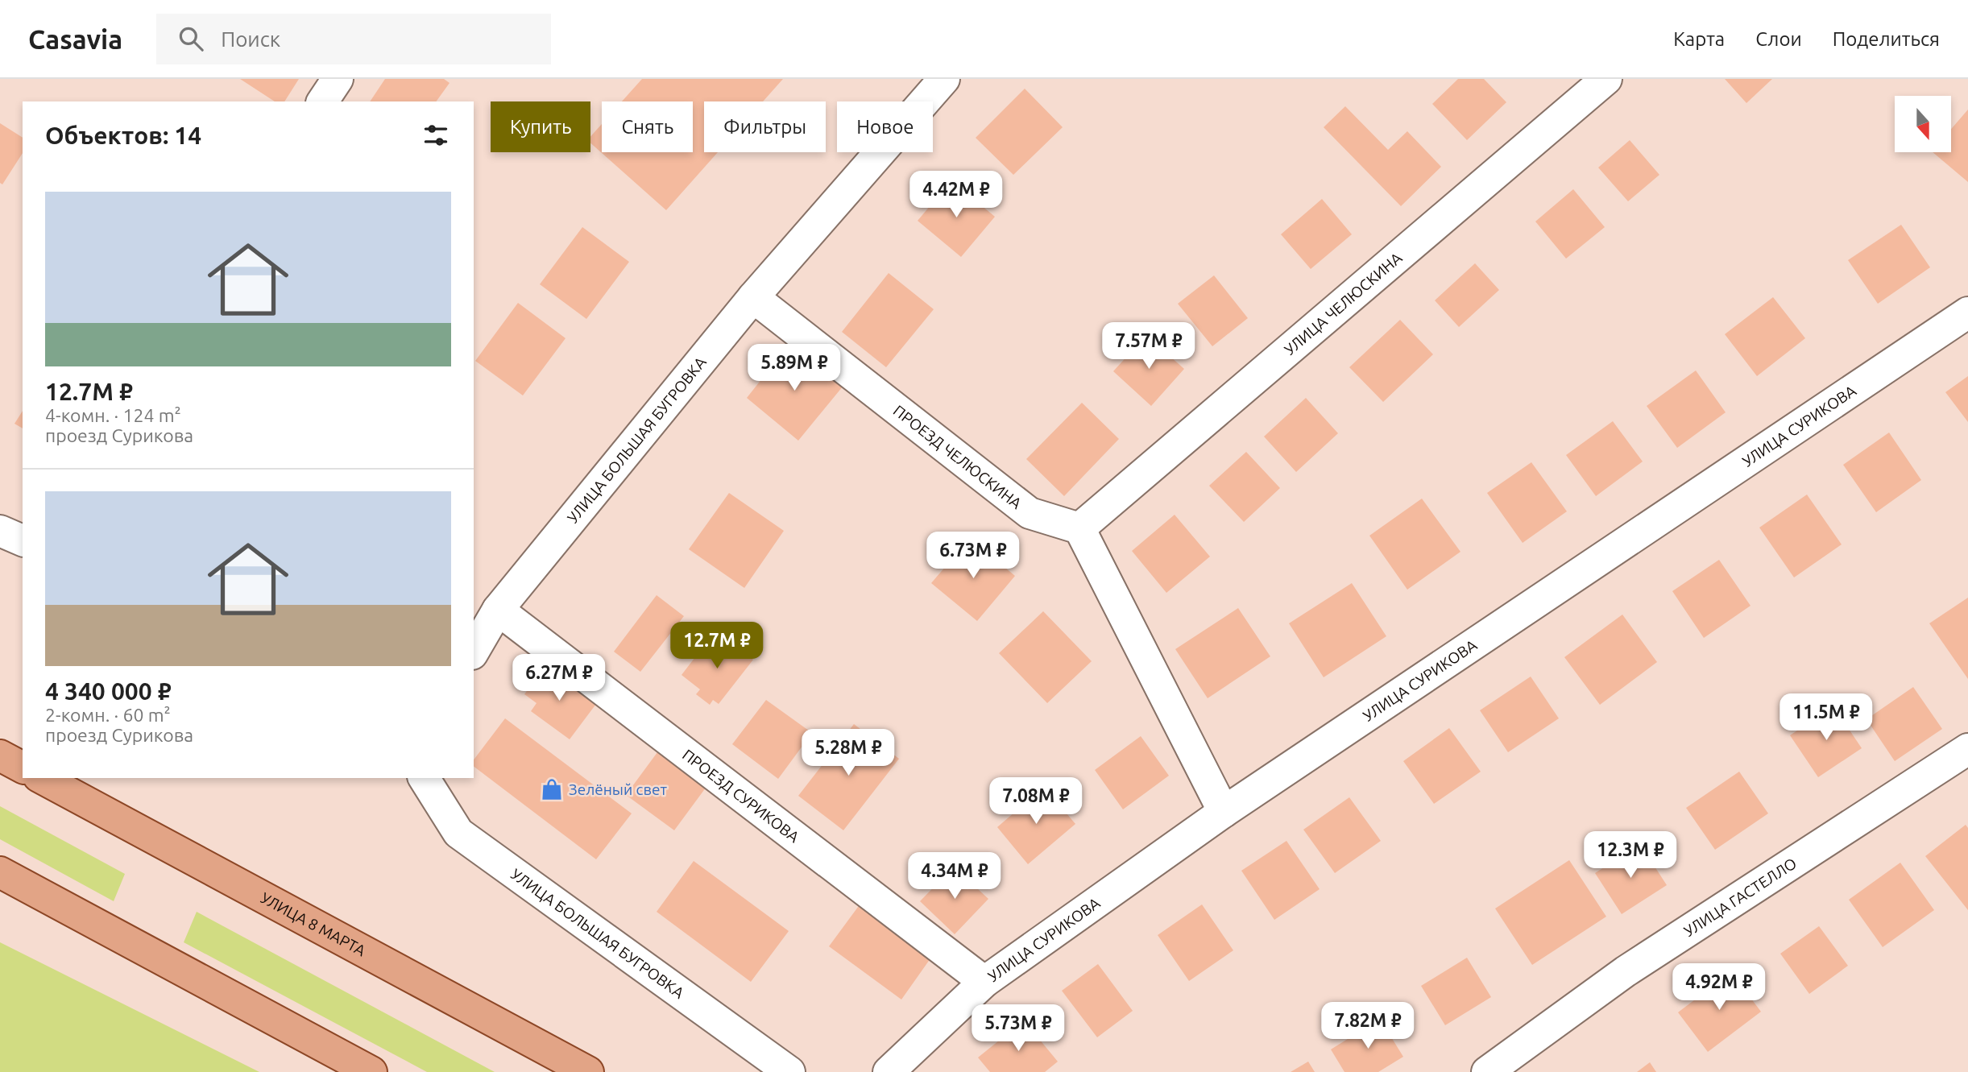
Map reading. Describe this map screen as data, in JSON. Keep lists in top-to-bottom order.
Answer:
{
  "streets": {
    "main road": ["УЛИЦА 8 МАРТА"],
    "street": [
      "УЛИЦА ЧЕЛЮСКИНА",
      "УЛИЦА СУРИКОВА",
      "УЛИЦА БОЛЬШАЯ БУГРОВКА",
      "ПРОЕЗД ЧЕЛЮСКИНА",
      "ПРОЕЗД СУРИКОВА",
      "УЛИЦА ГАСТЕЛЛО"
    ]
  },
  "crossings": [
    ["УЛИЦА ЧЕЛЮСКИНА", "ПРОЕЗД ЧЕЛЮСКИНА"],
    ["УЛИЦА СУРИКОВА", "ПРОЕЗД СУРИКОВА"],
    ["УЛИЦА БОЛЬШАЯ БУГРОВКА", "ПРОЕЗД ЧЕЛЮСКИНА"],
    ["УЛИЦА БОЛЬШАЯ БУГРОВКА", "ПРОЕЗД СУРИКОВА"]
  ],
  "places": {
    "shop": ["Зелёный свет"]
  },
  "north": "bottom",
  "page": {
    "header": "Casavia",
    "search": "Поиск",
    "nav": ["Карта", "Слои", "Поделиться"],
    "chip": [
      "Купить",
      "Снять",
      "Фильтры",
      "Новое"
    ],
    "heading": "Объектов: 14",
    "list": [
      {
        "name": "12.7M ₽",
        "note": "4-комн. · 124 m² · проезд Сурикова"
      },
      {
        "name": "4 340 000 ₽",
        "note": "2-комн. · 60 m² · проезд Сурикова"
      }
    ],
    "price": [
      "4.42M ₽",
      "7.57M ₽",
      "5.89M ₽",
      "6.73M ₽",
      "12.7M ₽",
      "6.27M ₽",
      "11.5M ₽",
      "5.28M ₽",
      "7.08M ₽",
      "12.3M ₽",
      "4.34M ₽",
      "4.92M ₽",
      "7.82M ₽",
      "5.73M ₽"
    ]
  }
}
